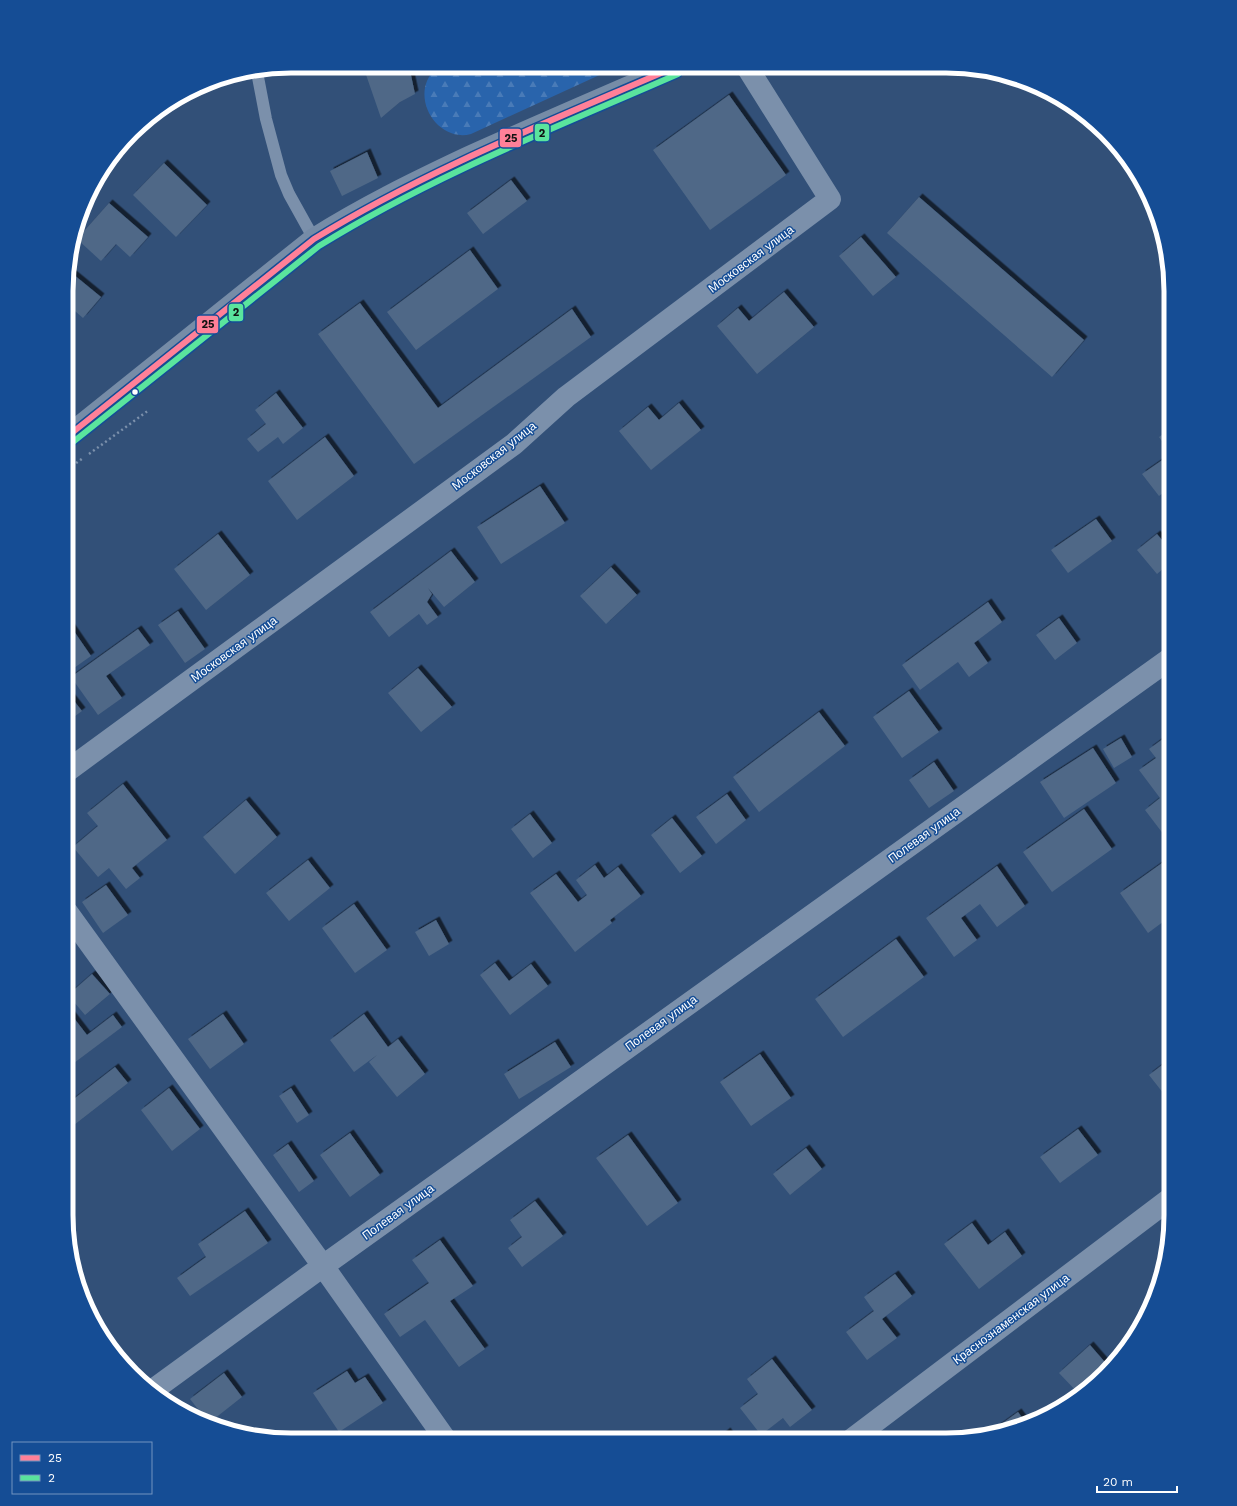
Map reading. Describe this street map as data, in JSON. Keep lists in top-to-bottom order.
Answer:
{
  "streets": {
    "street": ["Московская улица", "Полевая улица", "Краснознаменская улица"]
  },
  "lines": ["transit line 25", "transit line 2"],
  "legend": ["25", "2"],
  "scale_bar": "20 m"
}
